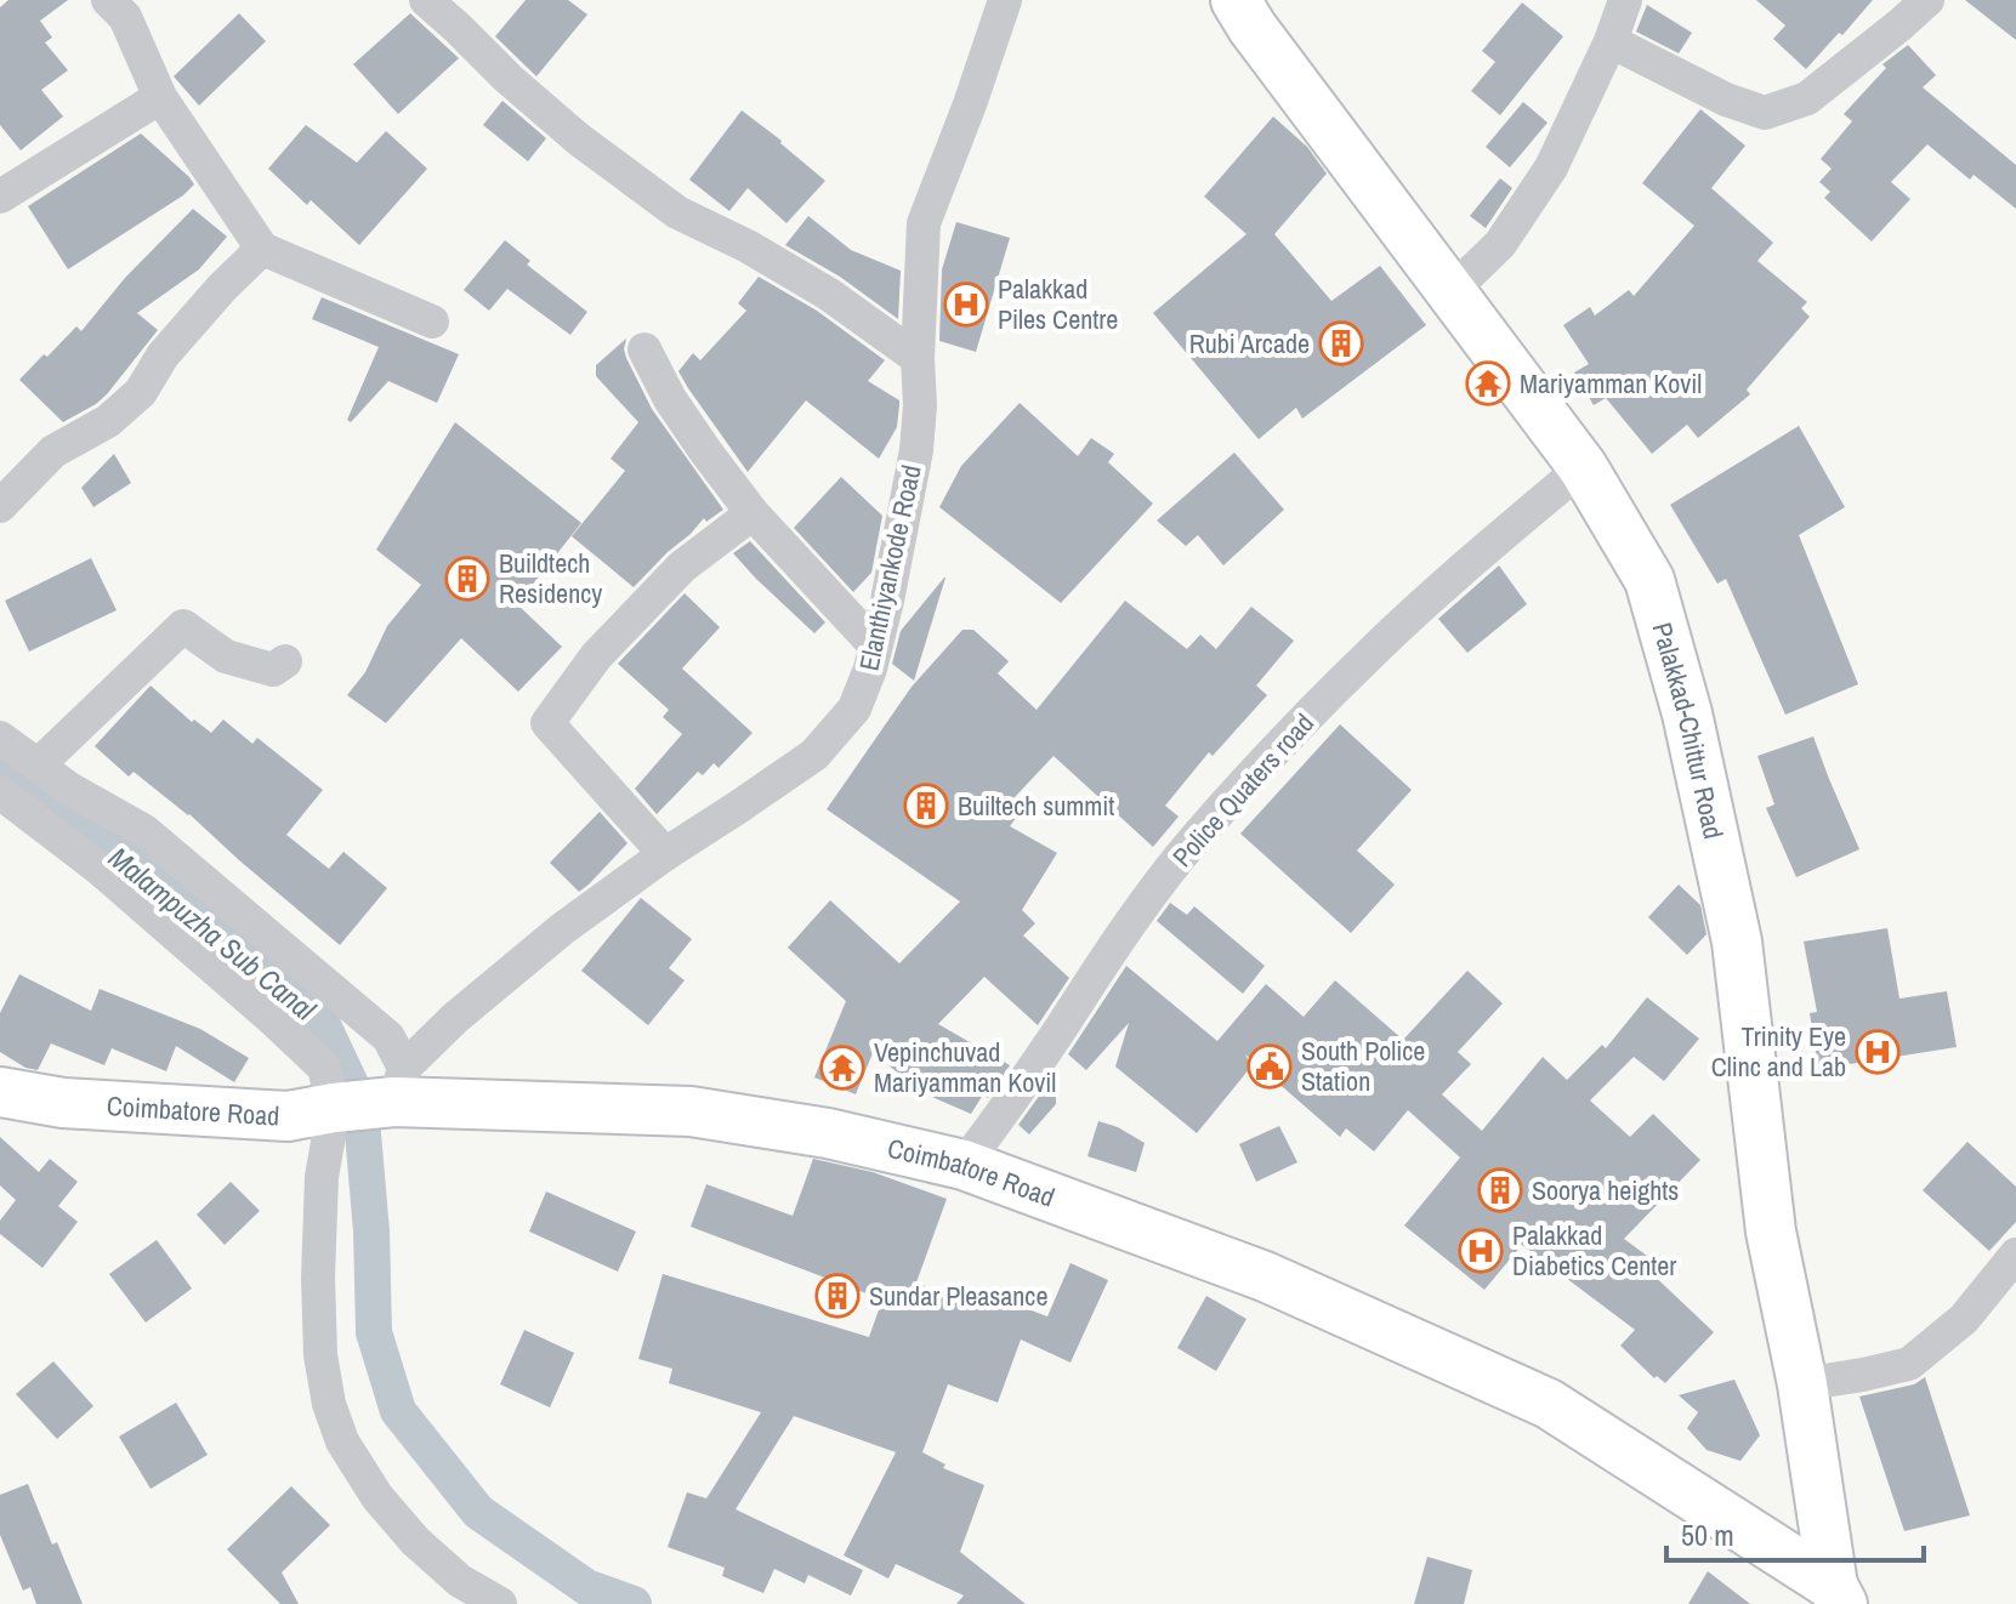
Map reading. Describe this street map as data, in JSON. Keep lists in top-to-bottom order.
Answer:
{
  "streets": {
    "main road": ["Palakkad-Chittur Road", "Coimbatore Road"],
    "street": ["Elanthiyankode Road", "Police Quaters road"]
  },
  "crossings": [
    ["Elanthiyankode Road", "Coimbatore Road"],
    ["Palakkad-Chittur Road", "Police Quaters road"],
    ["Palakkad-Chittur Road", "Coimbatore Road"],
    ["Police Quaters road", "Coimbatore Road"]
  ],
  "water": ["Malampuzha Sub Canal"],
  "places": {
    "hospital": ["Palakkad Piles Centre", "Trinity Eye Clinc and Lab", "Palakkad Diabetics Center"],
    "building": [
      "Rubi Arcade",
      "Buildtech Residency",
      "Builtech summit",
      "Soorya heights",
      "Sundar Pleasance"
    ],
    "temple": ["Mariyamman Kovil", "Vepinchuvad Mariyamman Kovil"],
    "public building": ["South Police Station"]
  },
  "scale_bar": "50 m"
}
